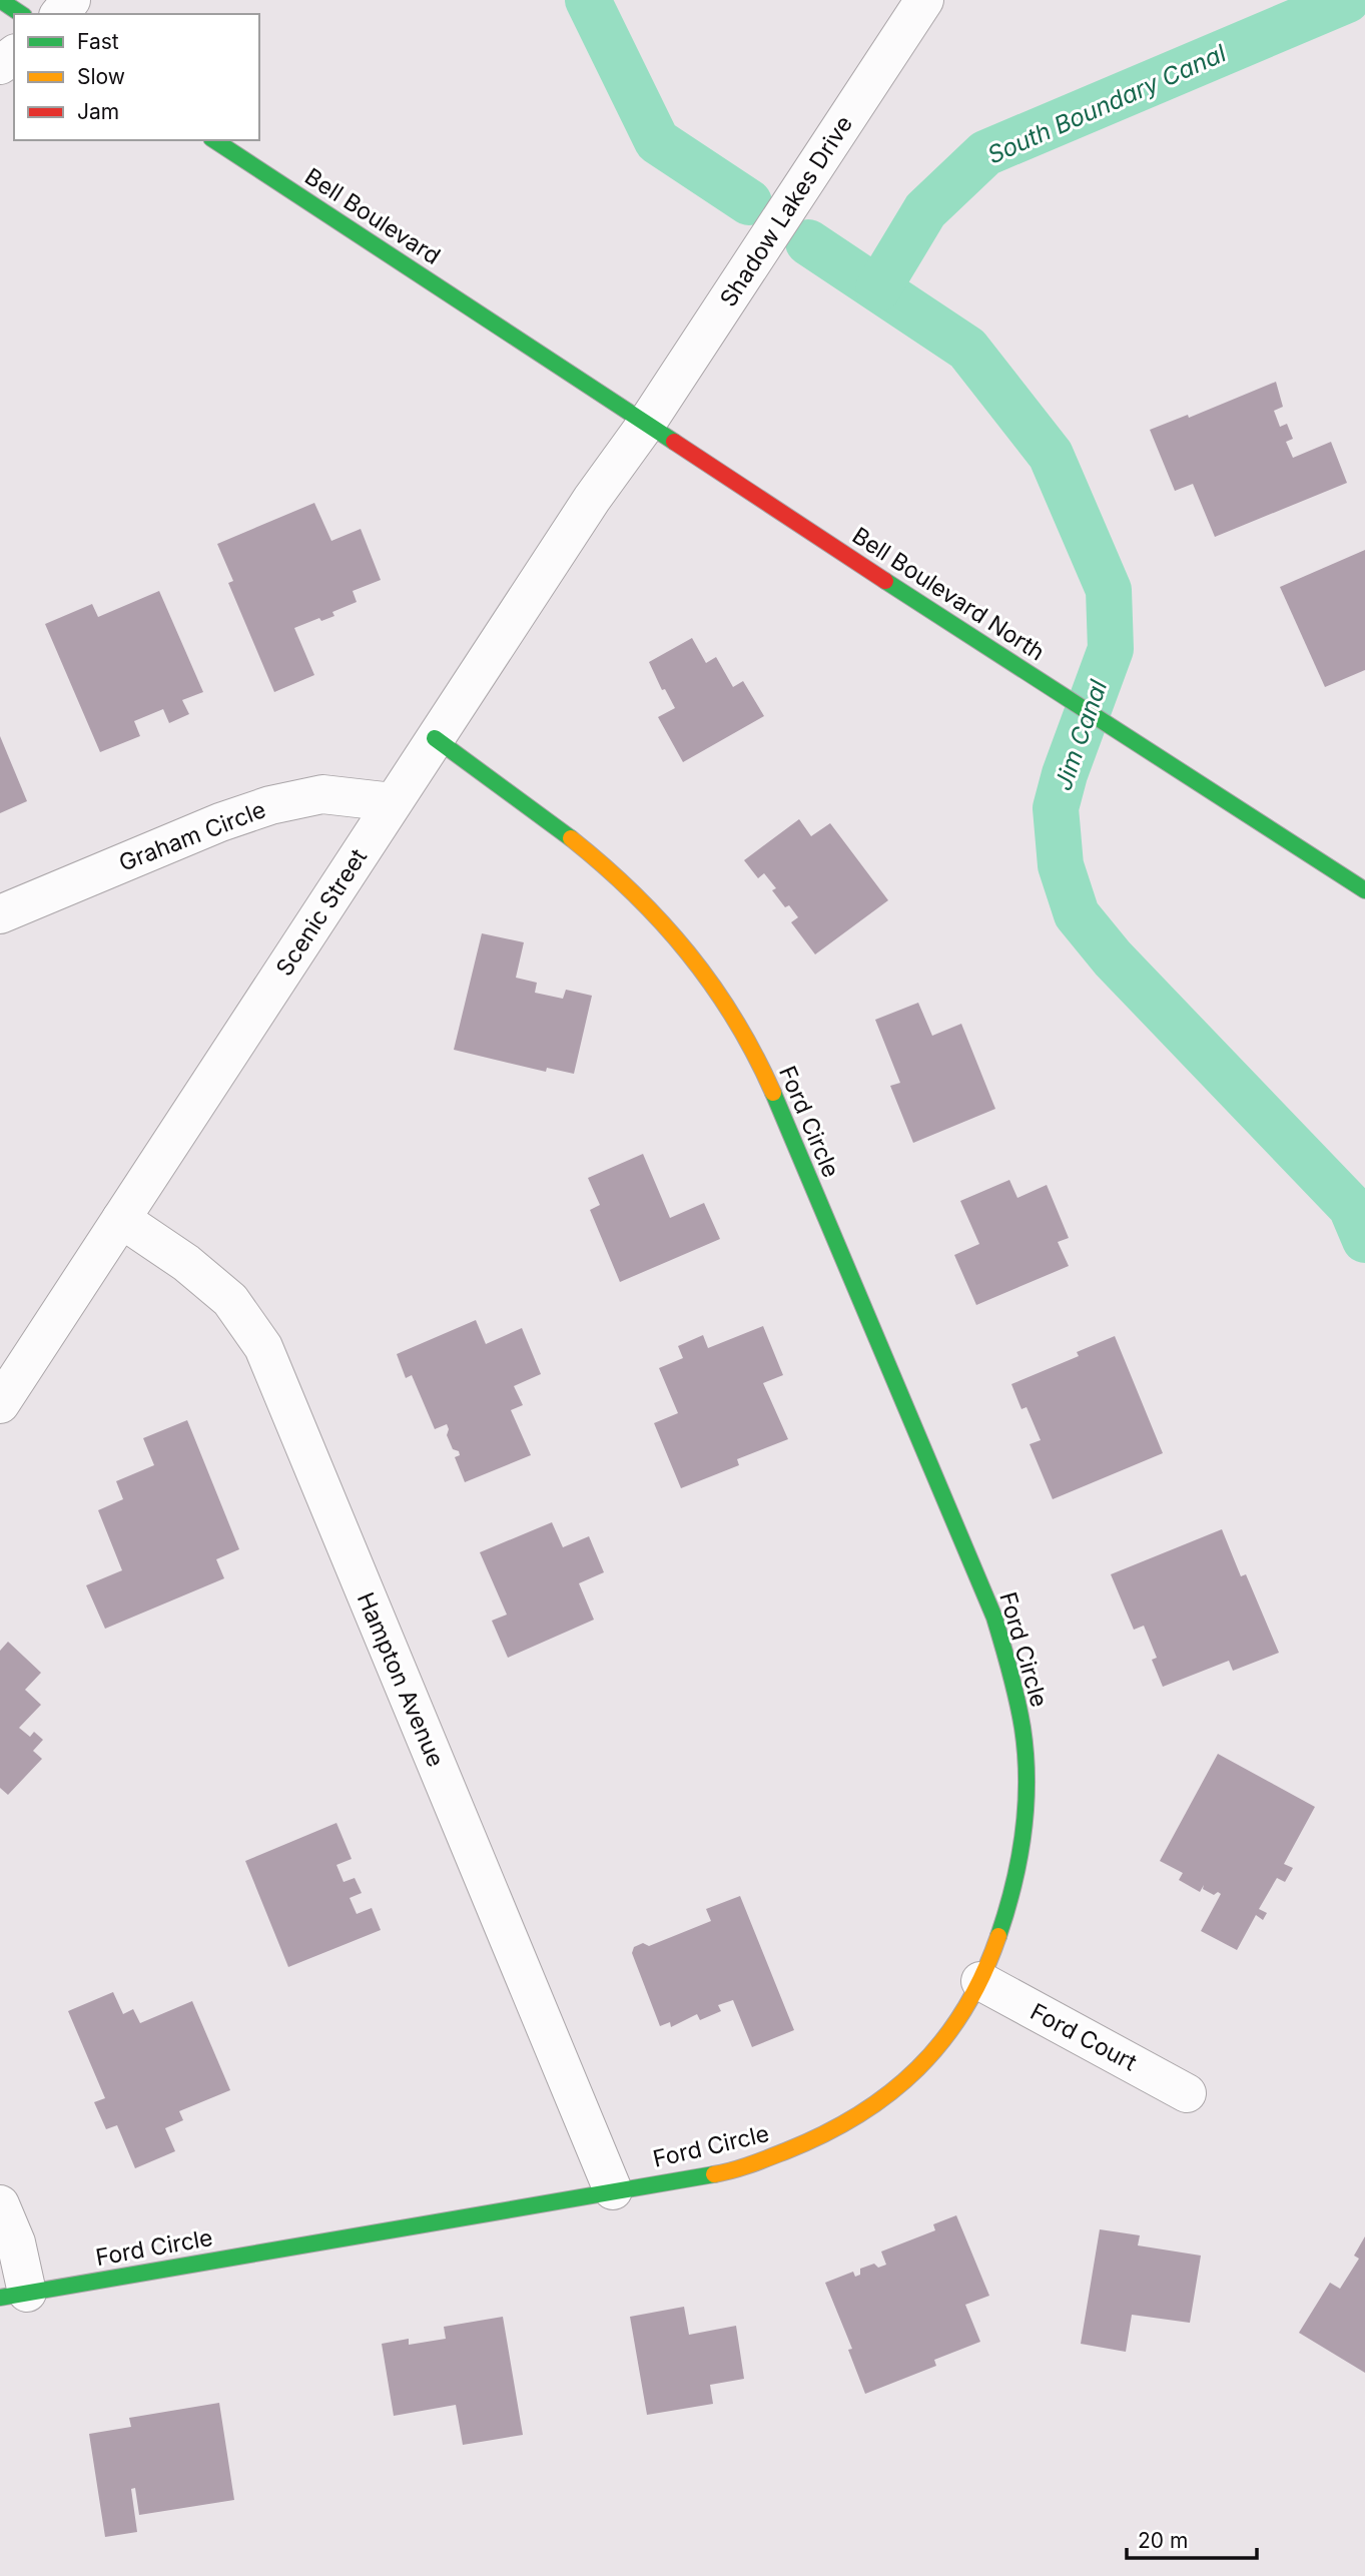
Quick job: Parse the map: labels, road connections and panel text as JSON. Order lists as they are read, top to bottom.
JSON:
{
  "streets": {
    "street": [
      "Shadow Lakes Drive",
      "Bell Boulevard",
      "Bell Boulevard North",
      "Graham Circle",
      "Scenic Street",
      "Ford Circle",
      "Hampton Avenue",
      "Ford Court"
    ]
  },
  "crossings": [
    ["Shadow Lakes Drive", "Bell Boulevard North"],
    ["Shadow Lakes Drive", "Scenic Street"],
    ["Bell Boulevard", "Bell Boulevard North"],
    ["Bell Boulevard North", "Scenic Street"],
    ["Graham Circle", "Scenic Street"],
    ["Scenic Street", "Ford Circle"],
    ["Scenic Street", "Hampton Avenue"],
    ["Ford Circle", "Hampton Avenue"],
    ["Ford Circle", "Ford Court"]
  ],
  "water": ["South Boundary Canal", "Jim Canal"],
  "legend": ["Fast", "Slow", "Jam"],
  "scale_bar": "20 m"
}
